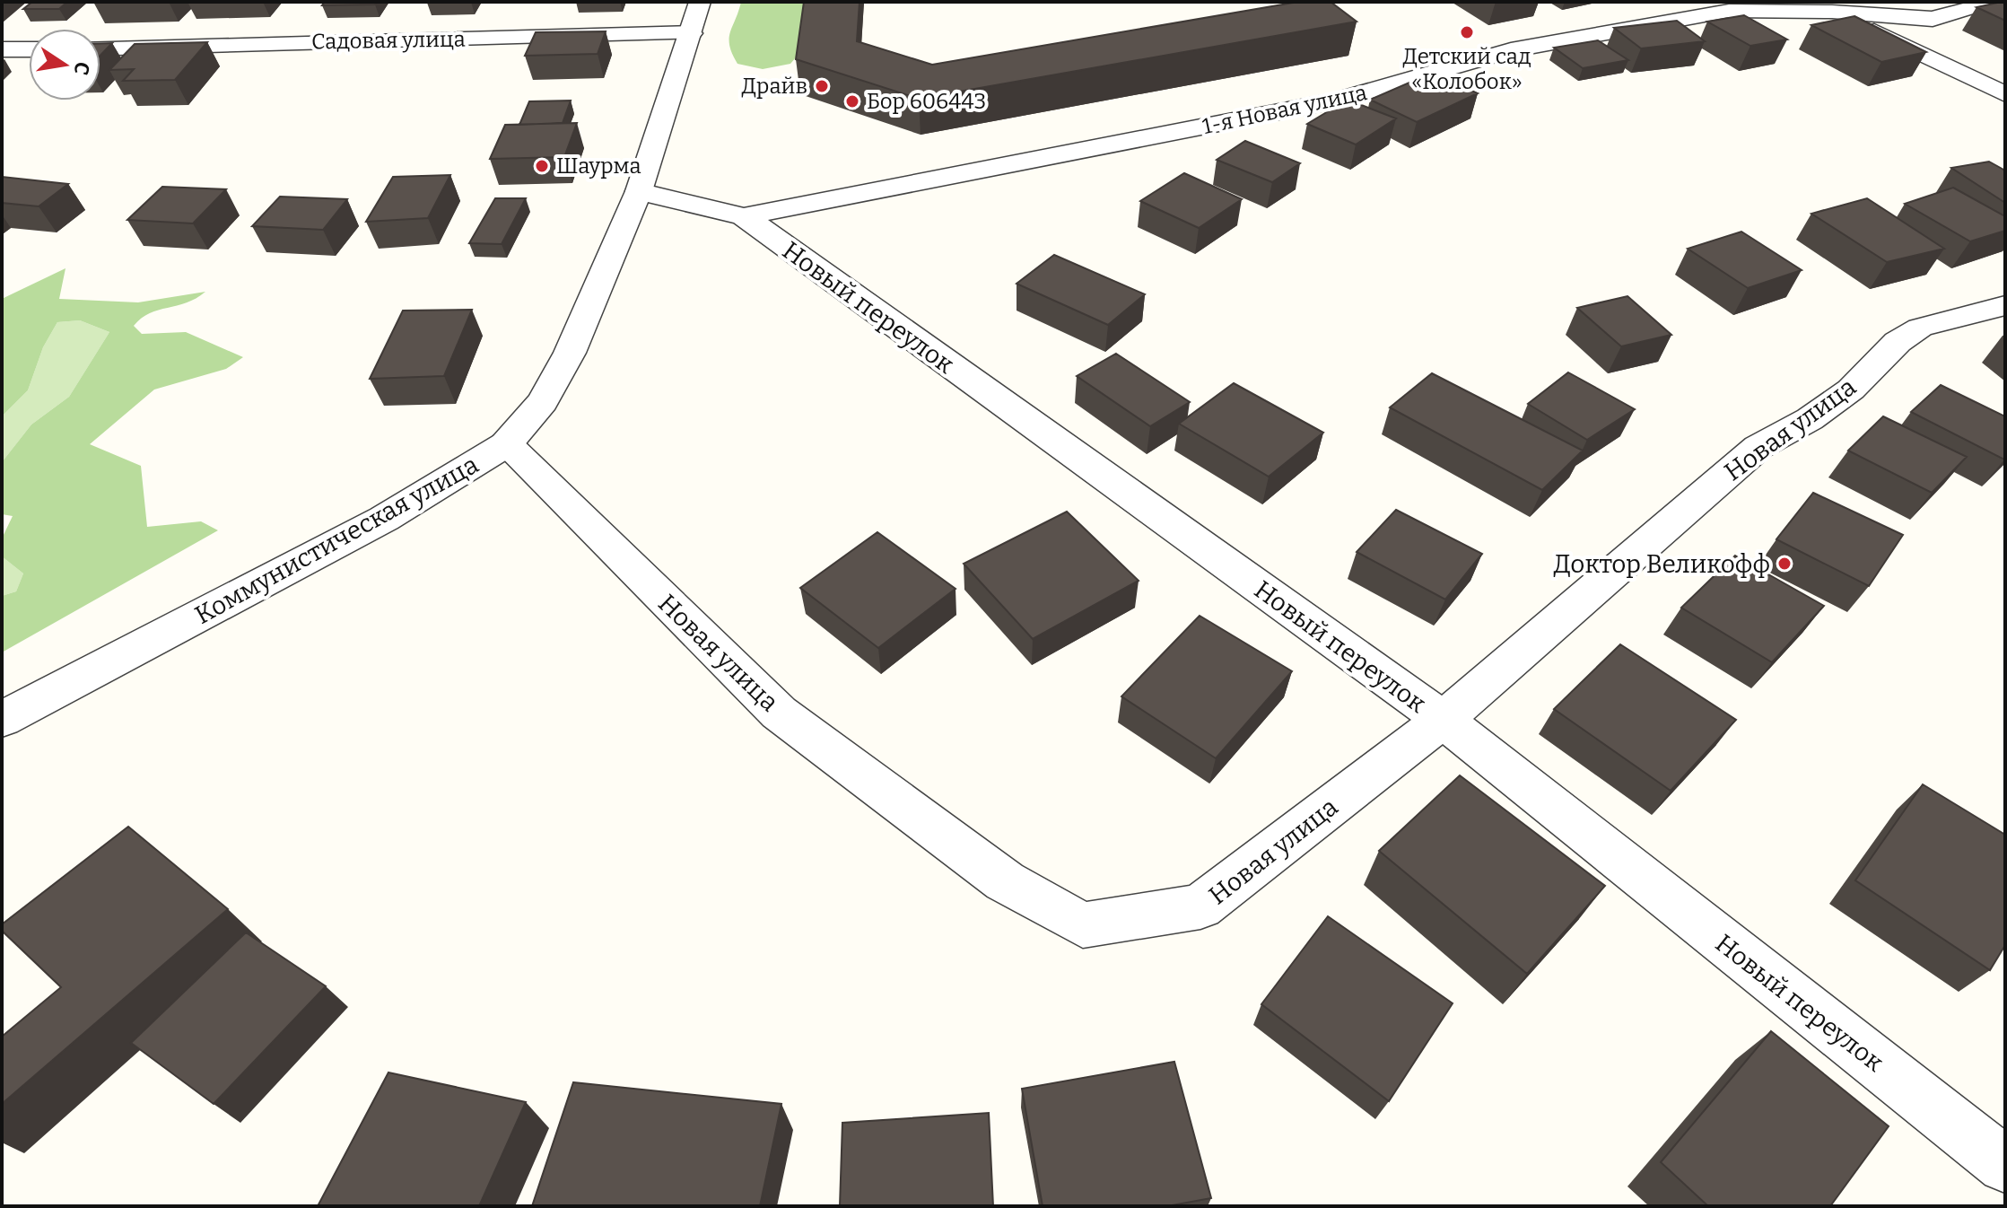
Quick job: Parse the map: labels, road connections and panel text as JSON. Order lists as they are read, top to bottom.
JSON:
{
  "streets": {
    "street": [
      "Садовая улица",
      "1-я Новая улица",
      "Новый переулок",
      "Новая улица",
      "Коммунистическая улица"
    ]
  },
  "crossings": [
    ["Садовая улица", "Коммунистическая улица"],
    ["1-я Новая улица", "Новый переулок"],
    ["Новый переулок", "Новая улица"],
    ["Новый переулок", "Коммунистическая улица"],
    ["Новая улица", "Коммунистическая улица"]
  ],
  "places": [
    "Детский сад «Колобок»",
    "Драйв",
    "Бор 606443",
    "Шаурма",
    "Доктор Великофф"
  ],
  "north": "right"
}
